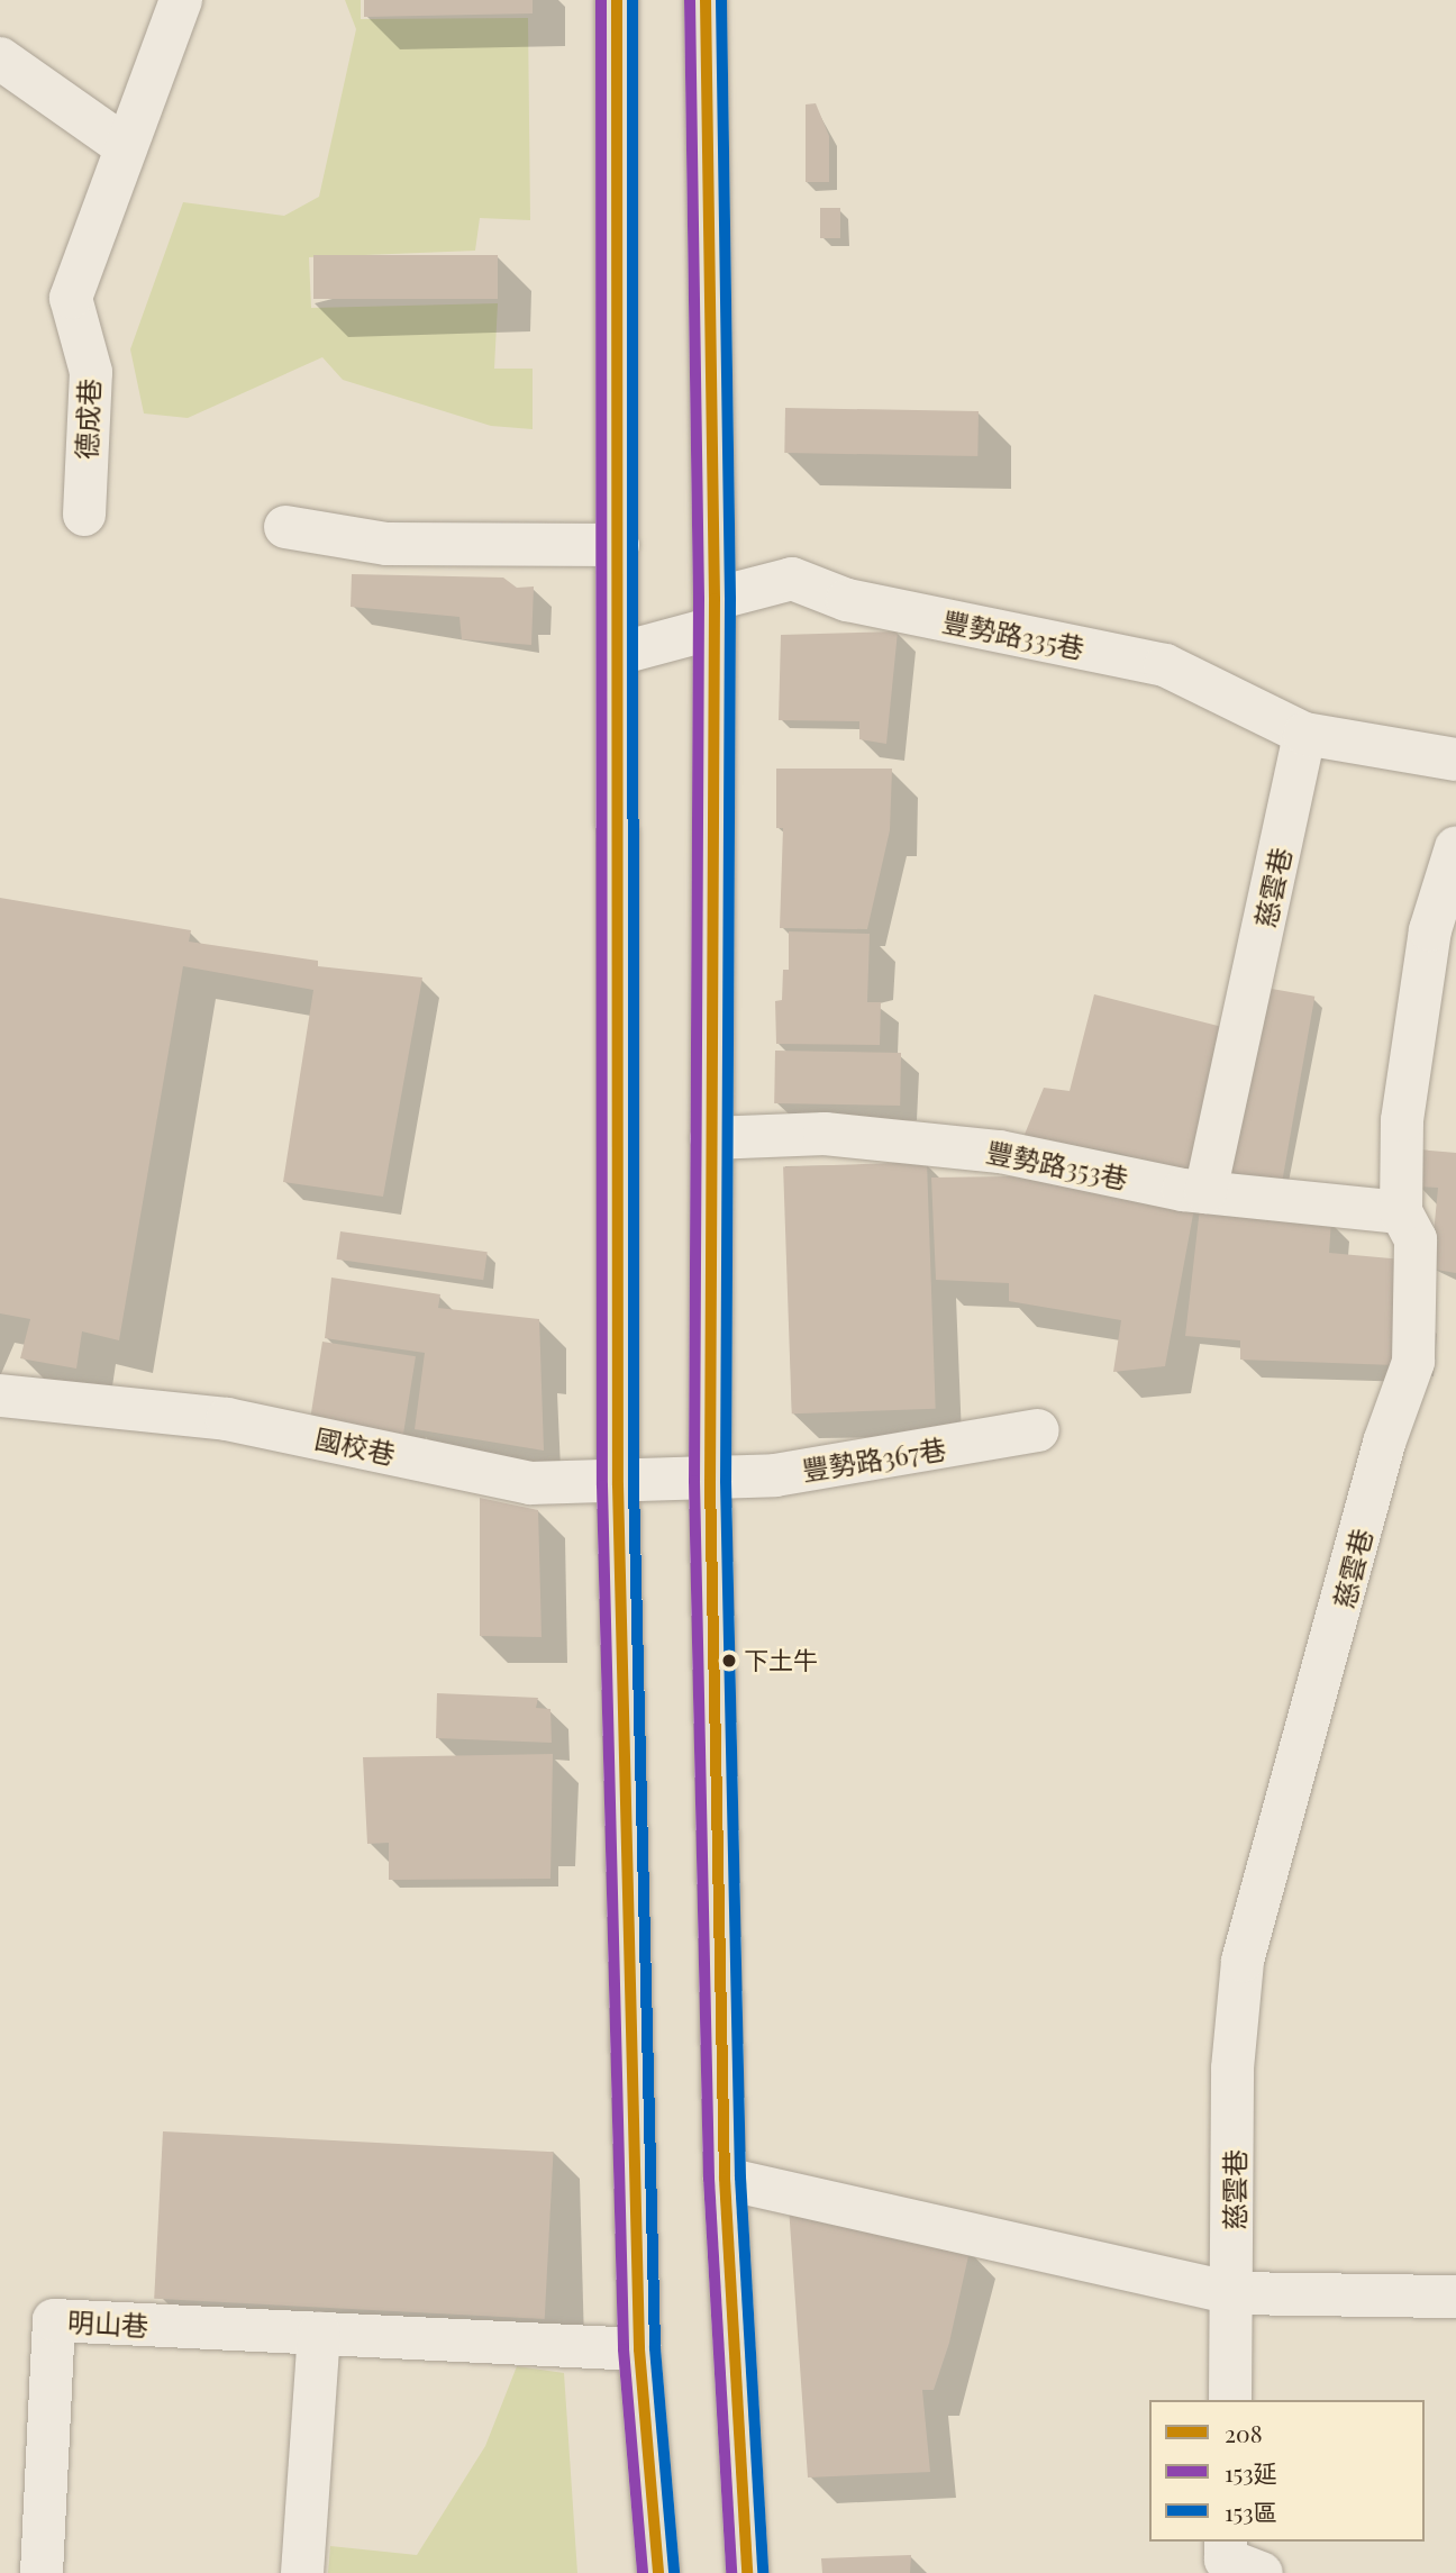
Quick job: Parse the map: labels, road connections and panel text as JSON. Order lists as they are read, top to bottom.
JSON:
{
  "streets": {
    "street": [
      "德成巷",
      "豐勢路335巷",
      "慈雲巷",
      "豐勢路353巷",
      "國校巷",
      "豐勢路367巷",
      "明山巷"
    ]
  },
  "crossings": [
    ["豐勢路335巷", "慈雲巷"],
    ["慈雲巷", "豐勢路353巷"],
    ["國校巷", "豐勢路367巷"]
  ],
  "places": ["下土牛"],
  "lines": ["transit line 208", "transit line 153延", "transit line 153區"],
  "legend": ["208", "153延", "153區"]
}
